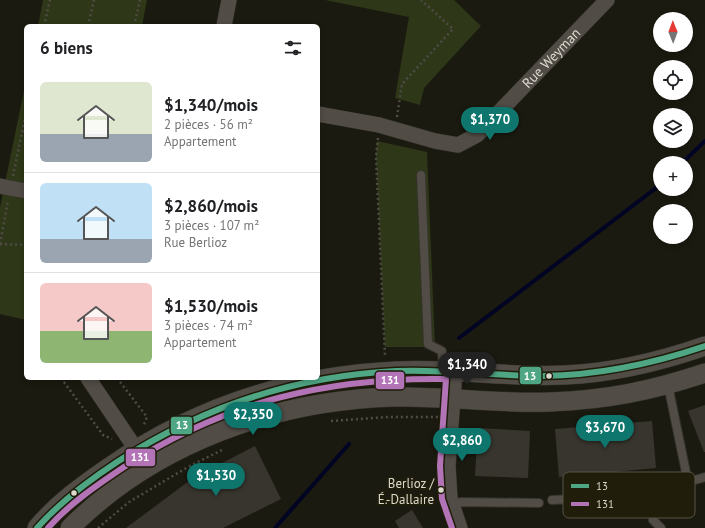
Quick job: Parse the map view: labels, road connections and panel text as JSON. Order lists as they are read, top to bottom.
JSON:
{
  "streets": {
    "street": ["Rue Weyman"]
  },
  "places": ["Berlioz / É.-Dallaire"],
  "lines": ["transit line 13", "transit line 131"],
  "legend": ["13", "131"],
  "north": "top",
  "page": {
    "map_buttons": ["+", "−"],
    "heading": "6 biens",
    "list": [
      {
        "name": "$1,340/mois",
        "note": "2 pièces · 56 m² · Appartement"
      },
      {
        "name": "$2,860/mois",
        "note": "3 pièces · 107 m² · Rue Berlioz"
      },
      {
        "name": "$1,530/mois",
        "note": "3 pièces · 74 m² · Appartement"
      }
    ],
    "price": [
      "$1,370",
      "$1,340",
      "$2,350",
      "$3,670",
      "$2,860",
      "$1,530"
    ]
  }
}
